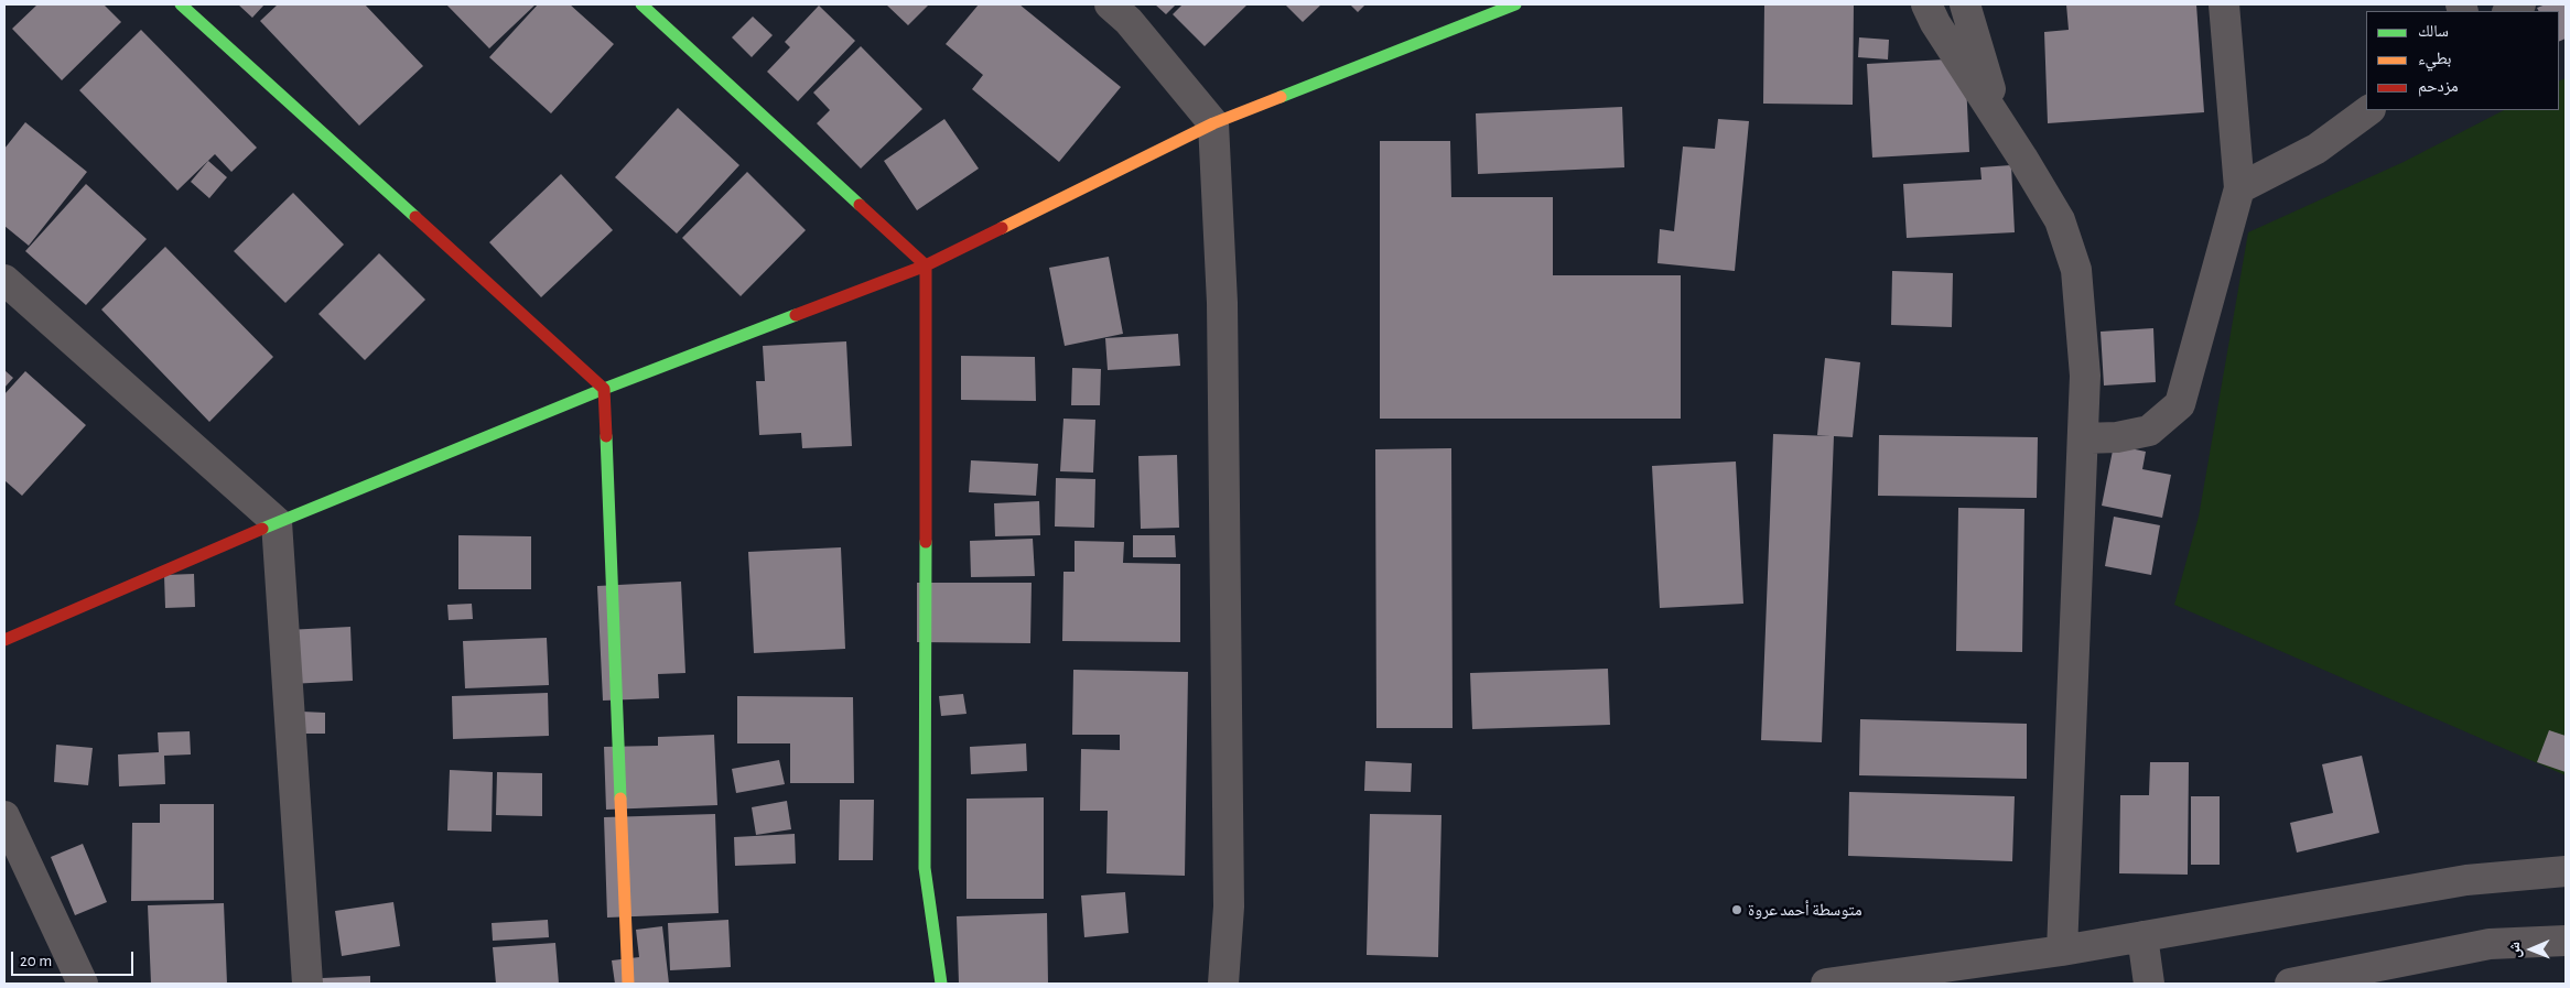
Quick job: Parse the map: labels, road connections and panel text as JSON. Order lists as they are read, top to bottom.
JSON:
{
  "places": ["متوسطة أحمد عروة"],
  "legend": ["سالك", "بطيء", "مزدحم"],
  "scale_bar": "20 m",
  "north": "left"
}
